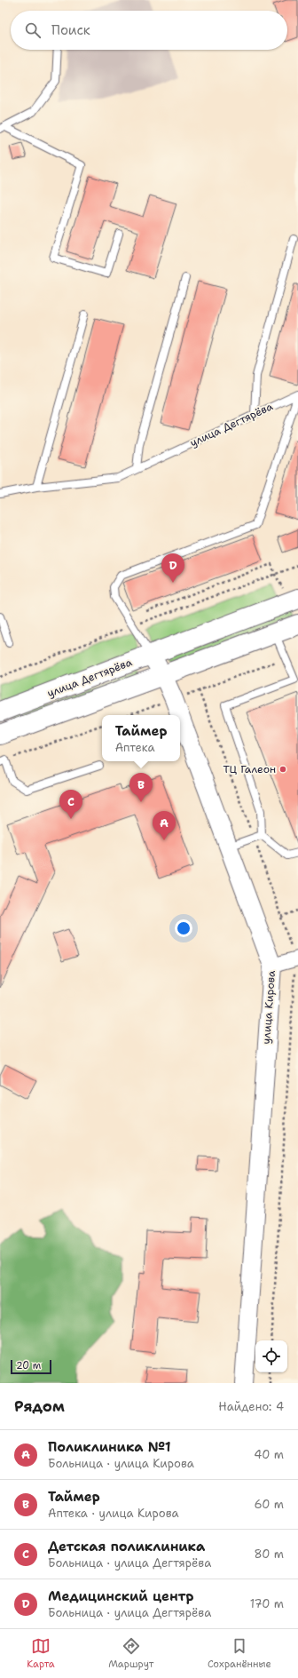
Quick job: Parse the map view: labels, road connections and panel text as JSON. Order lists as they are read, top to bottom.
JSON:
{
  "streets": {
    "main road": ["улица Дегтярёва"],
    "street": ["улица Кирова"]
  },
  "crossings": [
    ["улица Дегтярёва", "улица Кирова"]
  ],
  "places": ["ТЦ Галеон"],
  "scale_bar": "20 m",
  "page": {
    "search": "Поиск",
    "pins": [
      "D",
      "B",
      "C",
      "A"
    ],
    "popup": ["Таймер", "Аптека"],
    "scale": "20 m",
    "heading": ["Рядом", "Найдено: 4"],
    "list": [
      {
        "mark": "A",
        "name": "Поликлиника №1",
        "note": "Больница · улица Кирова",
        "value": "40 m"
      },
      {
        "mark": "B",
        "name": "Таймер",
        "note": "Аптека · улица Кирова",
        "value": "60 m"
      },
      {
        "mark": "C",
        "name": "Детская поликлиника",
        "note": "Больница · улица Дегтярёва",
        "value": "80 m"
      },
      {
        "mark": "D",
        "name": "Медицинский центр",
        "note": "Больница · улица Дегтярёва",
        "value": "170 m"
      }
    ],
    "nav": ["Карта", "Маршрут", "Сохранённые"]
  }
}
